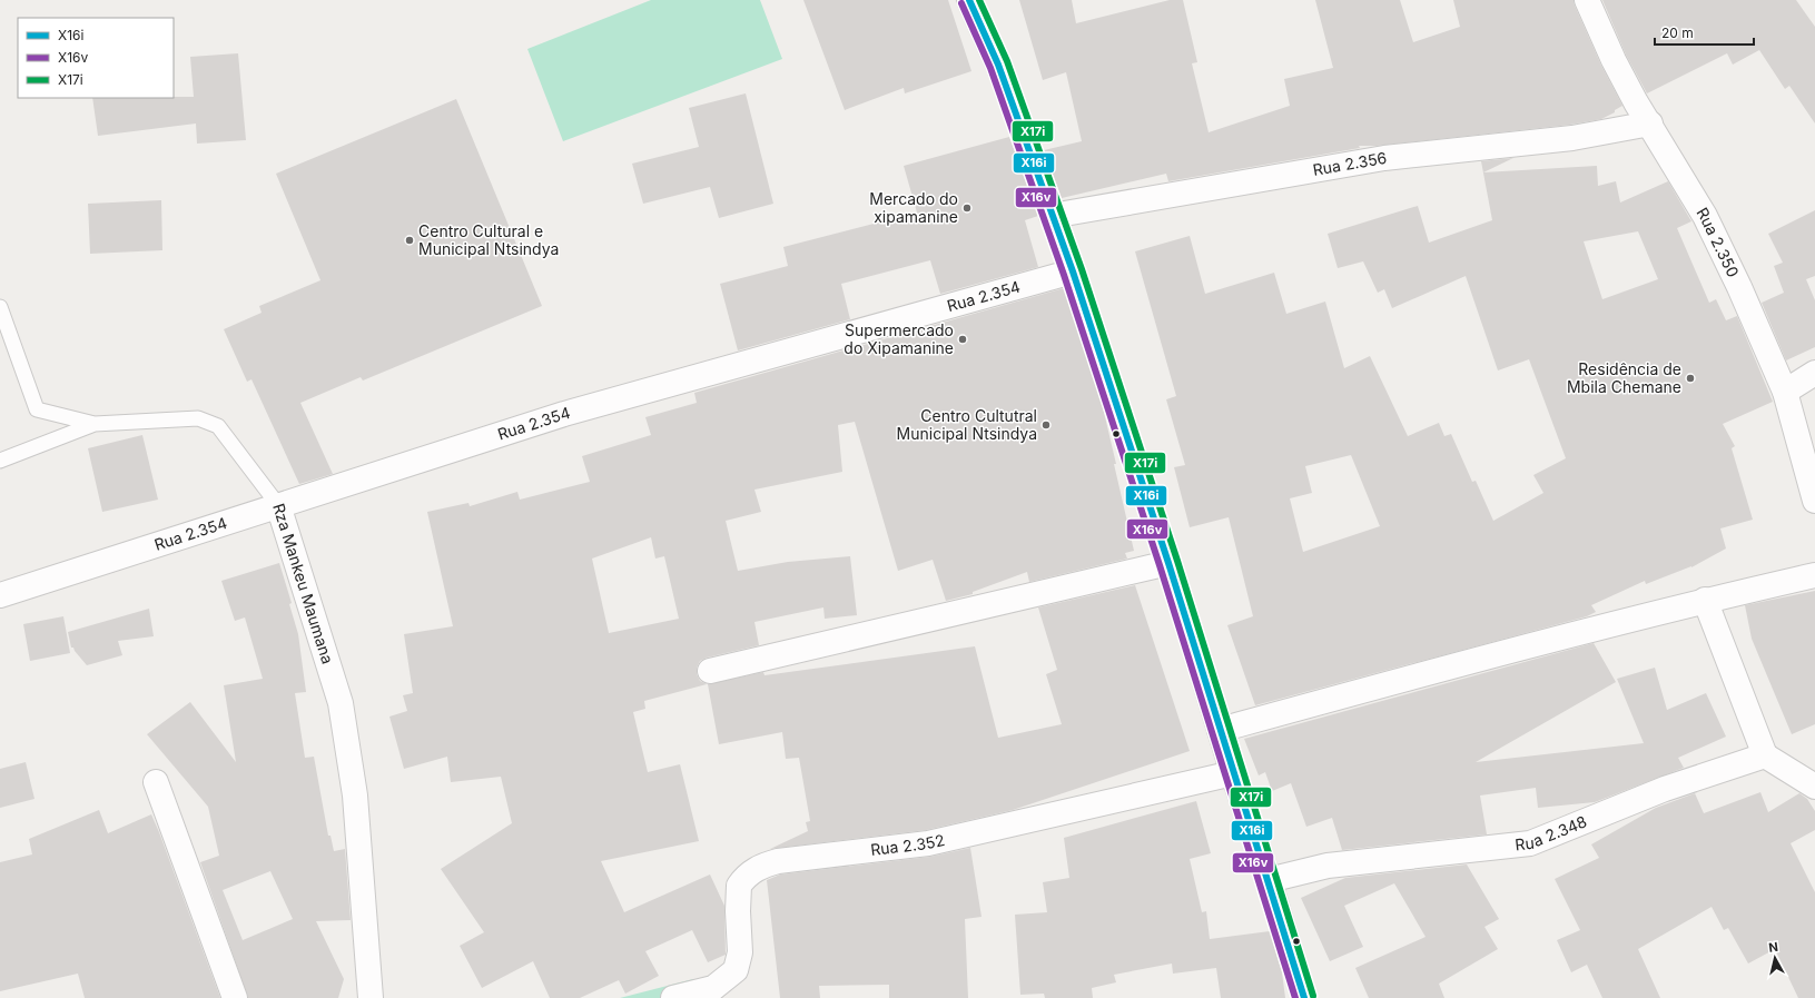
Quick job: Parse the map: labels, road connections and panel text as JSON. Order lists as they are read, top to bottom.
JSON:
{
  "streets": {
    "street": [
      "Rua 2.356",
      "Rua 2.350",
      "Rua 2.354",
      "Rza Mankeu Maumana",
      "Rua 2.348",
      "Rua 2.352"
    ]
  },
  "crossings": [
    ["Rua 2.356", "Rua 2.350"],
    ["Rua 2.354", "Rza Mankeu Maumana"]
  ],
  "places": [
    "Mercado do xipamanine",
    "Centro Cultural e Municipal Ntsindya",
    "Supermercado do Xipamanine",
    "Residência de Mbila Chemane",
    "Centro Cultutral Municipal Ntsindya"
  ],
  "lines": ["transit line X16i", "transit line X17i", "transit line X16v"],
  "legend": ["X16i", "X16v", "X17i"],
  "scale_bar": "20 m",
  "north": "top"
}
